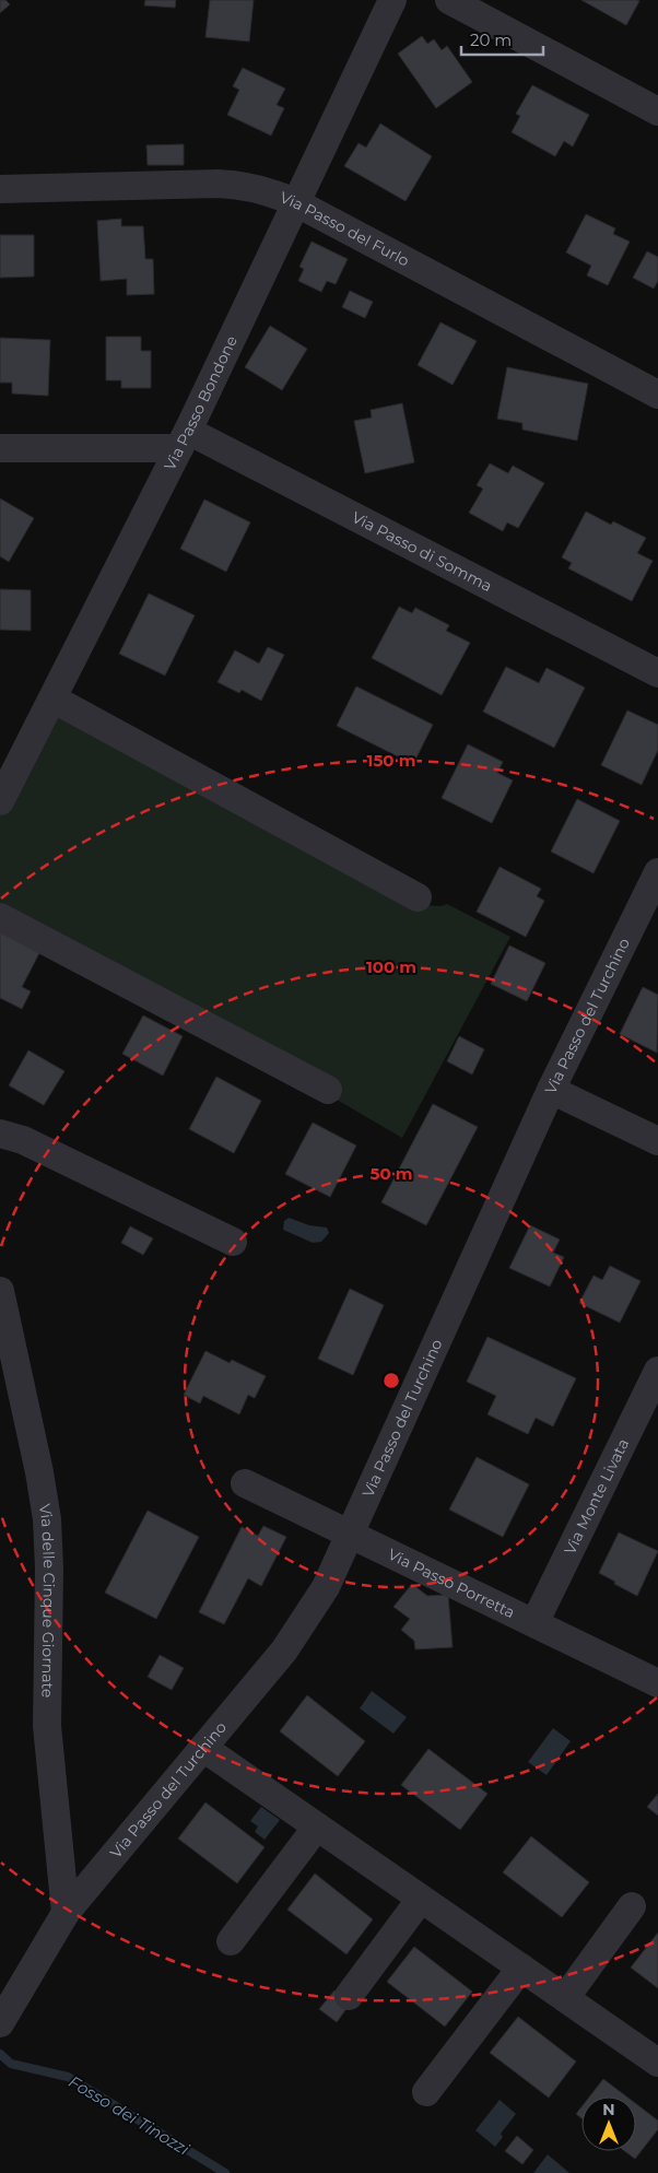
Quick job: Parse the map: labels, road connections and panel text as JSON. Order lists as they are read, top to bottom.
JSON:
{
  "streets": {
    "street": [
      "Via Passo del Furlo",
      "Via Passo Bondone",
      "Via Passo di Somma",
      "Via Passo del Turchino",
      "Via Monte Livata",
      "Via Passo Porretta",
      "Via delle Cinque Giornate"
    ]
  },
  "crossings": [
    ["Via Passo del Furlo", "Via Passo Bondone"],
    ["Via Passo Bondone", "Via Passo di Somma"],
    ["Via Passo del Turchino", "Via Passo Porretta"],
    ["Via Passo del Turchino", "Via delle Cinque Giornate"],
    ["Via Monte Livata", "Via Passo Porretta"]
  ],
  "water": ["Fosso dei Tinozzi"],
  "scale_bar": "20 m",
  "north": "top",
  "rings": ["150 m", "100 m", "50 m"]
}
